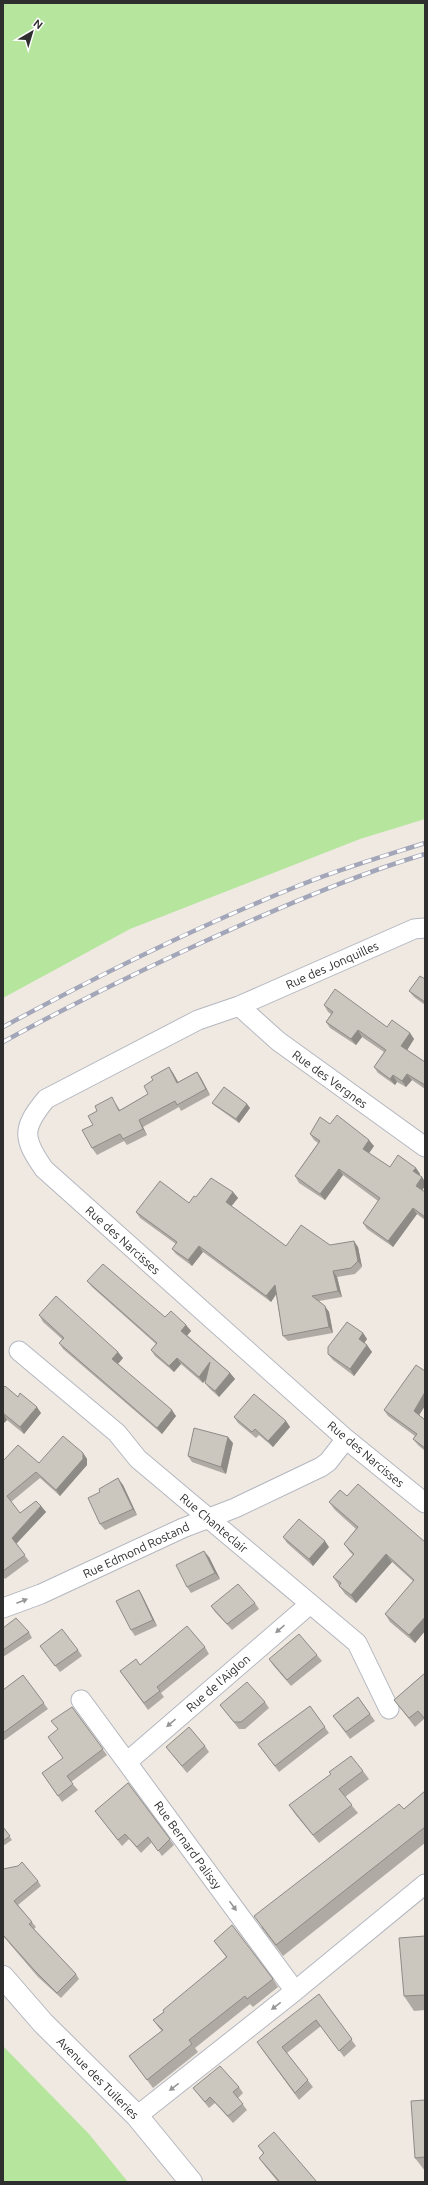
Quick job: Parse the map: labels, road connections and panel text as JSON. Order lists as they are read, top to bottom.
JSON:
{
  "streets": {
    "main road": ["Avenue des Tuileries"],
    "street": [
      "Rue des Jonquilles",
      "Rue des Vergnes",
      "Rue des Narcisses",
      "Rue Chanteclair",
      "Rue Edmond Rostand",
      "Rue de l'Aiglon",
      "Rue Bernard Palissy"
    ]
  },
  "crossings": [
    ["Rue des Jonquilles", "Rue des Vergnes"],
    ["Rue des Jonquilles", "Rue des Narcisses"],
    ["Rue des Vergnes", "Rue des Narcisses"],
    ["Rue des Narcisses", "Rue Edmond Rostand"],
    ["Rue Chanteclair", "Rue Edmond Rostand"],
    ["Rue Chanteclair", "Rue de l'Aiglon"],
    ["Rue de l'Aiglon", "Rue Bernard Palissy"]
  ],
  "one_way": ["Rue Edmond Rostand", "Rue de l'Aiglon", "Rue Bernard Palissy"],
  "north": "top right"
}
